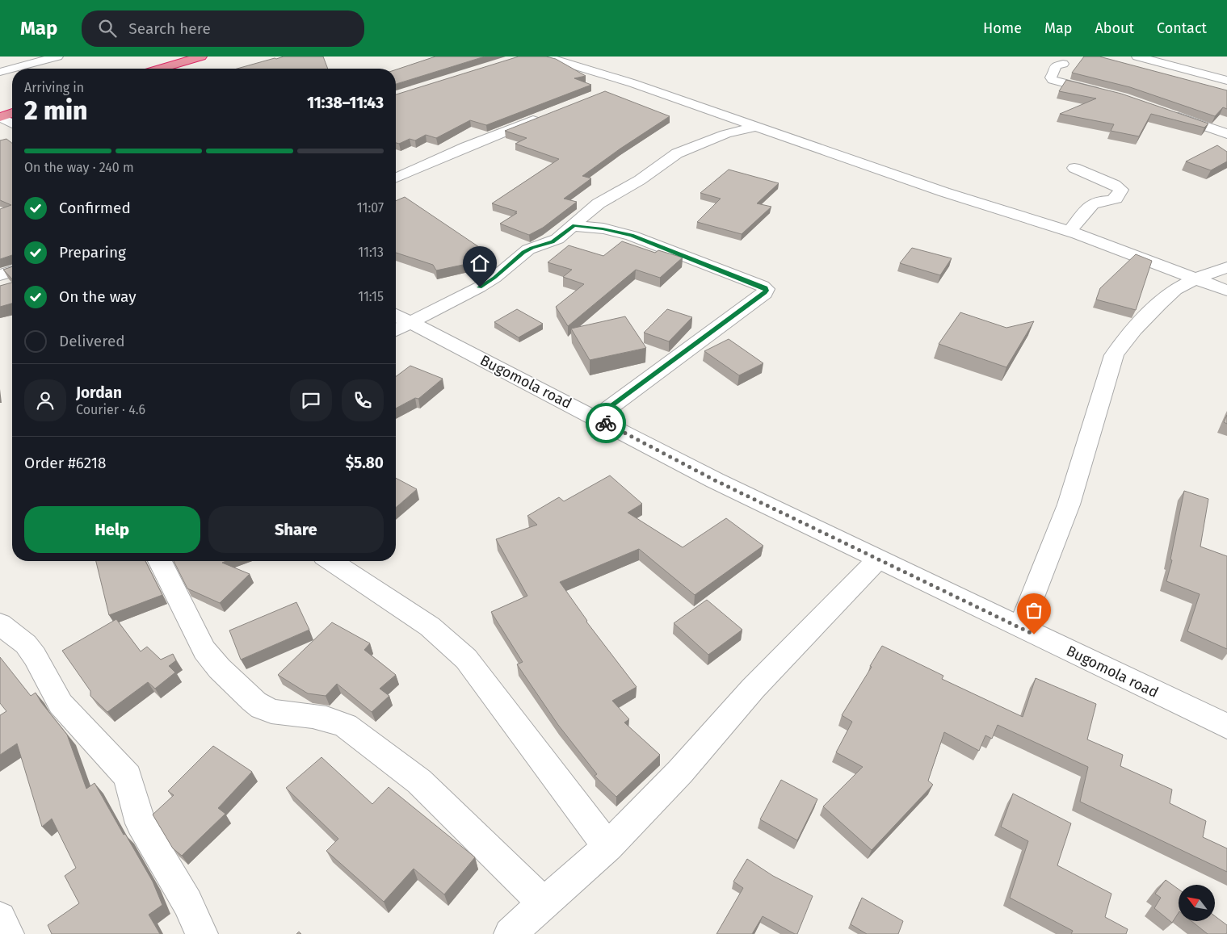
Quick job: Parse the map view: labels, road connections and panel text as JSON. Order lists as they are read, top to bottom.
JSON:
{
  "streets": {
    "street": ["Bugomola road"]
  },
  "north": "top left",
  "page": {
    "header": "Map",
    "search": "Search here",
    "nav": [
      "Home",
      "Map",
      "About",
      "Contact"
    ],
    "heading": ["2 min", "Arriving in", "11:38–11:43"],
    "panel": [
      "Jordan",
      "Courier · 4.6",
      "Order #6218",
      "$5.80"
    ],
    "bar": "On the way · 240 m",
    "list": [
      ["Confirmed", "11:07"],
      ["Preparing", "11:13"],
      ["On the way", "11:15"],
      "Delivered"
    ],
    "buttons": ["Help", "Share"]
  }
}
